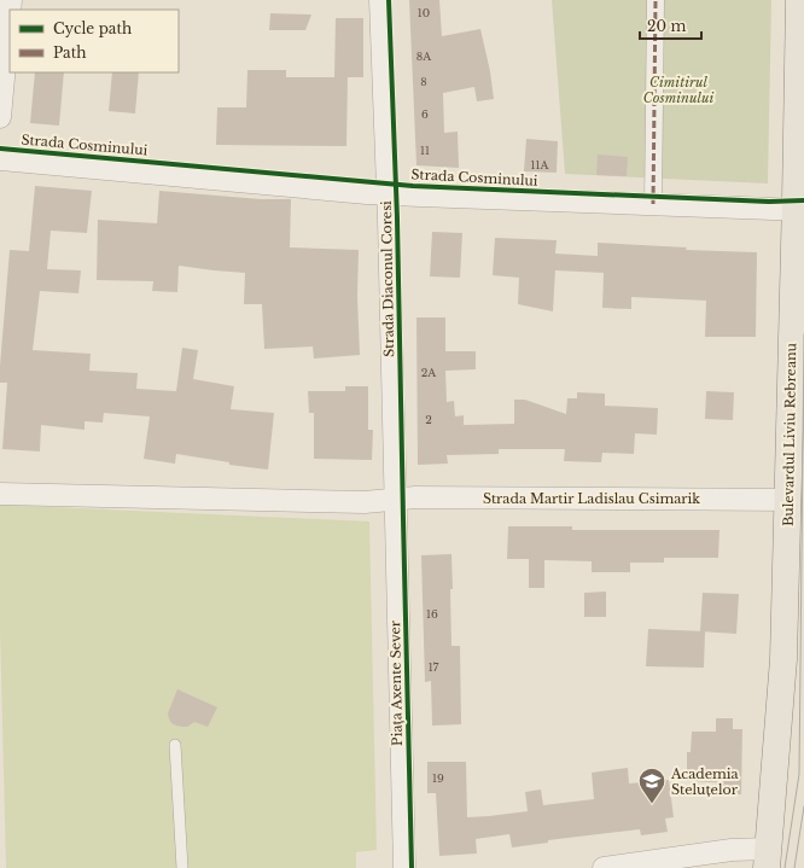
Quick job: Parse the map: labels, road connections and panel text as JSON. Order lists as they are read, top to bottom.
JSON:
{
  "streets": {
    "main road": ["Bulevardul Liviu Rebreanu"],
    "street": [
      "Strada Cosminului",
      "Strada Diaconul Coresi",
      "Strada Martir Ladislau Csimarik",
      "Piața Axente Sever"
    ]
  },
  "crossings": [
    ["Strada Cosminului", "Strada Diaconul Coresi"],
    ["Strada Cosminului", "Bulevardul Liviu Rebreanu"],
    ["Strada Diaconul Coresi", "Strada Martir Ladislau Csimarik"],
    ["Strada Diaconul Coresi", "Piața Axente Sever"],
    ["Bulevardul Liviu Rebreanu", "Strada Martir Ladislau Csimarik"],
    ["Strada Martir Ladislau Csimarik", "Piața Axente Sever"]
  ],
  "parks": ["Cimitirul Cosminului"],
  "places": {
    "school or university": ["Academia Steluțelor"]
  },
  "house_numbers": [
    "10",
    "8A",
    "8",
    "6",
    "11",
    "11A",
    "2A",
    "2",
    "16",
    "17",
    "19"
  ],
  "legend": ["Cycle path", "Path"],
  "scale_bar": "20 m"
}
